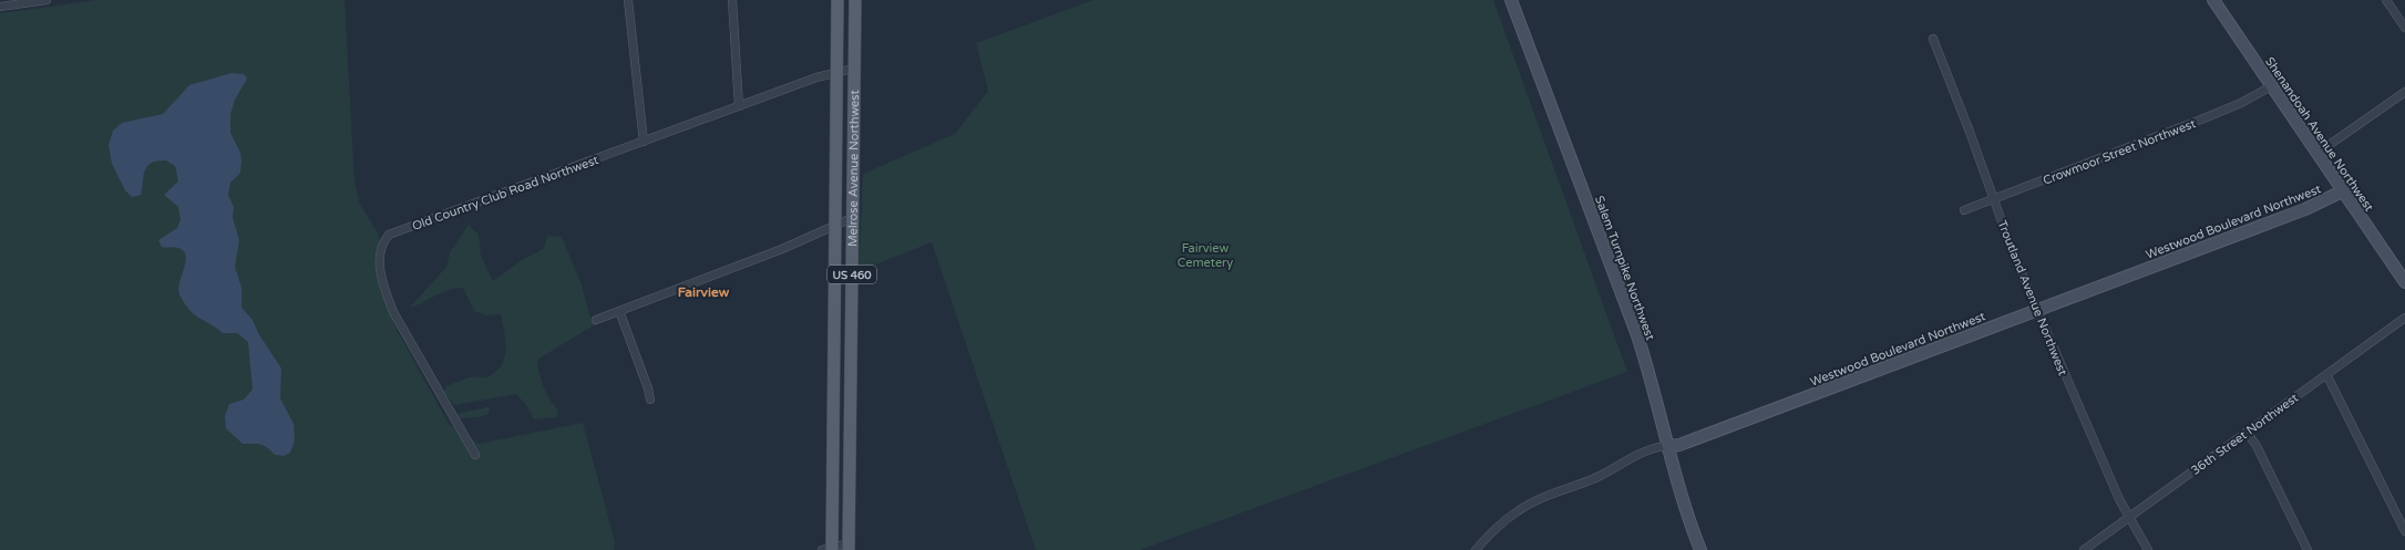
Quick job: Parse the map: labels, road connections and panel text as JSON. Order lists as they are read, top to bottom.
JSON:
{
  "streets": {
    "main road": ["Melrose Avenue Northwest", "US 460"],
    "street": [
      "Shenandoah Avenue Northwest",
      "Crowmoor Street Northwest",
      "Old Country Club Road Northwest",
      "Westwood Boulevard Northwest",
      "Salem Turnpike Northwest",
      "Troutland Avenue Northwest",
      "36th Street Northwest"
    ]
  },
  "crossings": [
    ["Shenandoah Avenue Northwest", "Crowmoor Street Northwest"],
    ["Shenandoah Avenue Northwest", "Westwood Boulevard Northwest"],
    ["Crowmoor Street Northwest", "Troutland Avenue Northwest"],
    ["Melrose Avenue Northwest", "Old Country Club Road Northwest"],
    ["Westwood Boulevard Northwest", "Salem Turnpike Northwest"],
    ["Westwood Boulevard Northwest", "Troutland Avenue Northwest"],
    ["Troutland Avenue Northwest", "36th Street Northwest"]
  ],
  "districts": ["Fairview"],
  "parks": ["Fairview Cemetery"]
}
